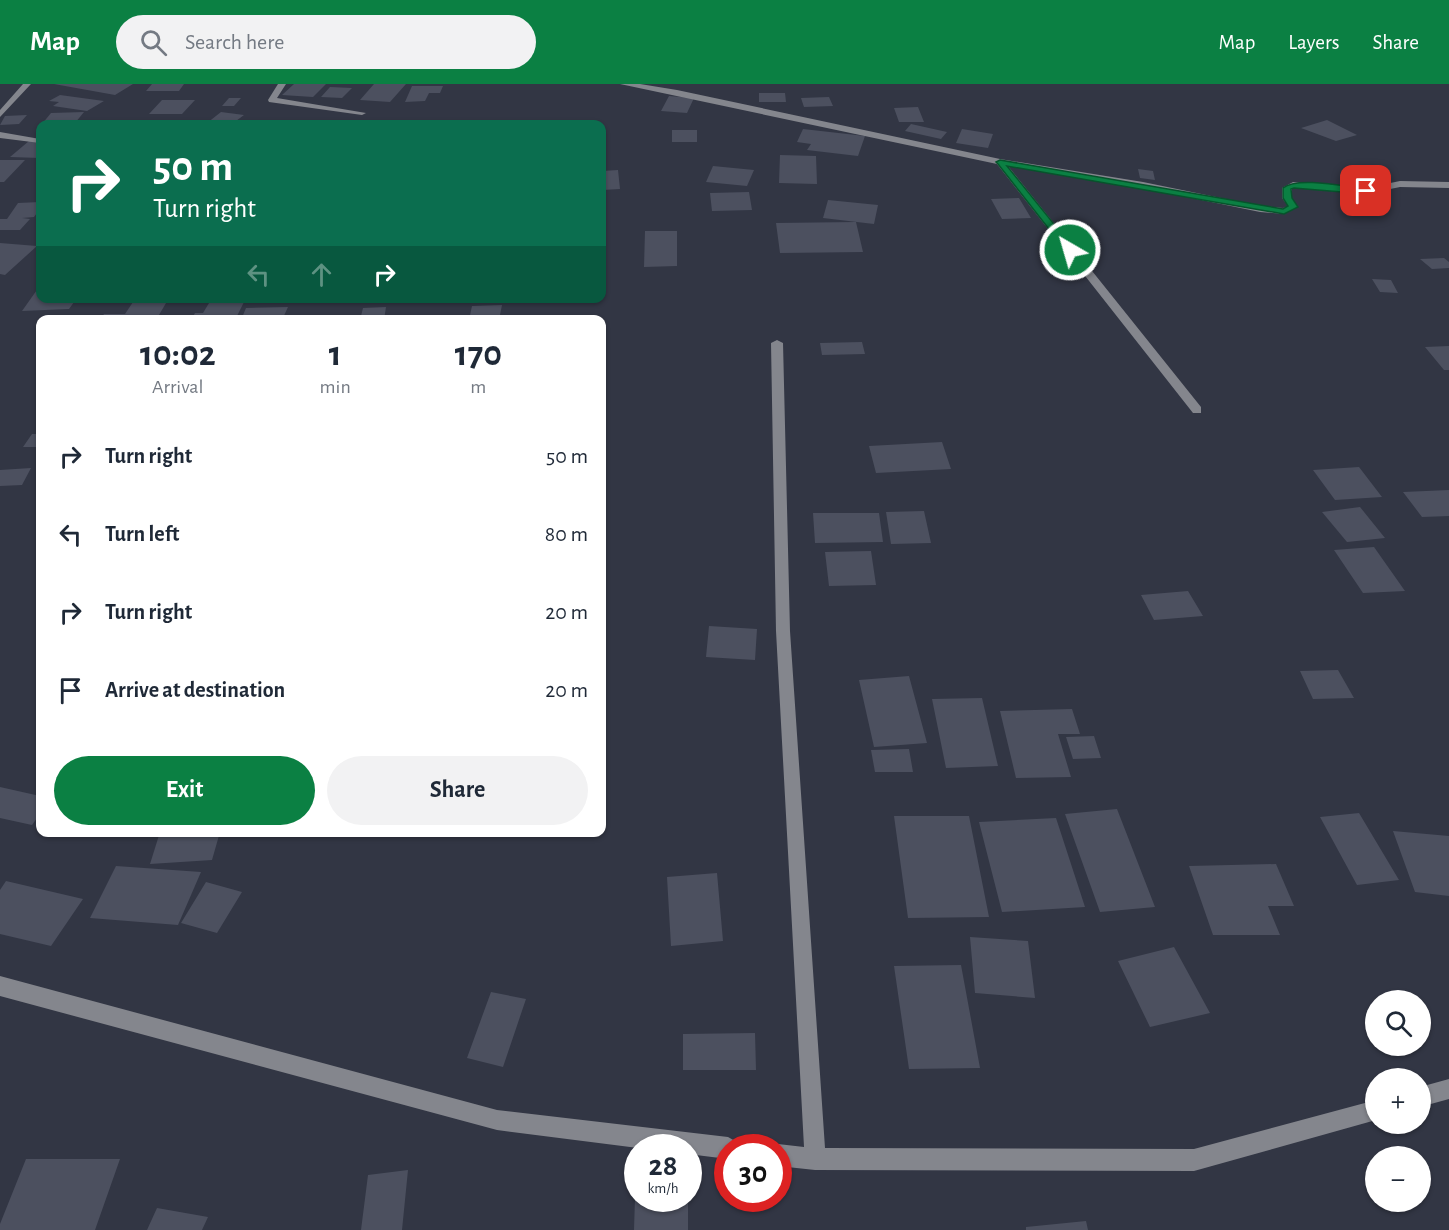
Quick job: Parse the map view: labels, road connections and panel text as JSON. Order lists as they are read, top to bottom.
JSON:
{
  "page": {
    "header": "Map",
    "search": "Search here",
    "nav": ["Map", "Layers", "Share"],
    "turn": ["50 m", "Turn right"],
    "eta": [
      "10:02",
      "Arrival",
      "1",
      "min",
      "170",
      "m"
    ],
    "list": [
      {
        "name": "Turn right",
        "value": "50 m"
      },
      {
        "name": "Turn left",
        "value": "80 m"
      },
      {
        "name": "Turn right",
        "value": "20 m"
      },
      {
        "name": "Arrive at destination",
        "value": "20 m"
      }
    ],
    "buttons": ["Exit", "Share"],
    "map_buttons": ["+", "−"],
    "speed": "28 km/h",
    "limit": "30"
  }
}
